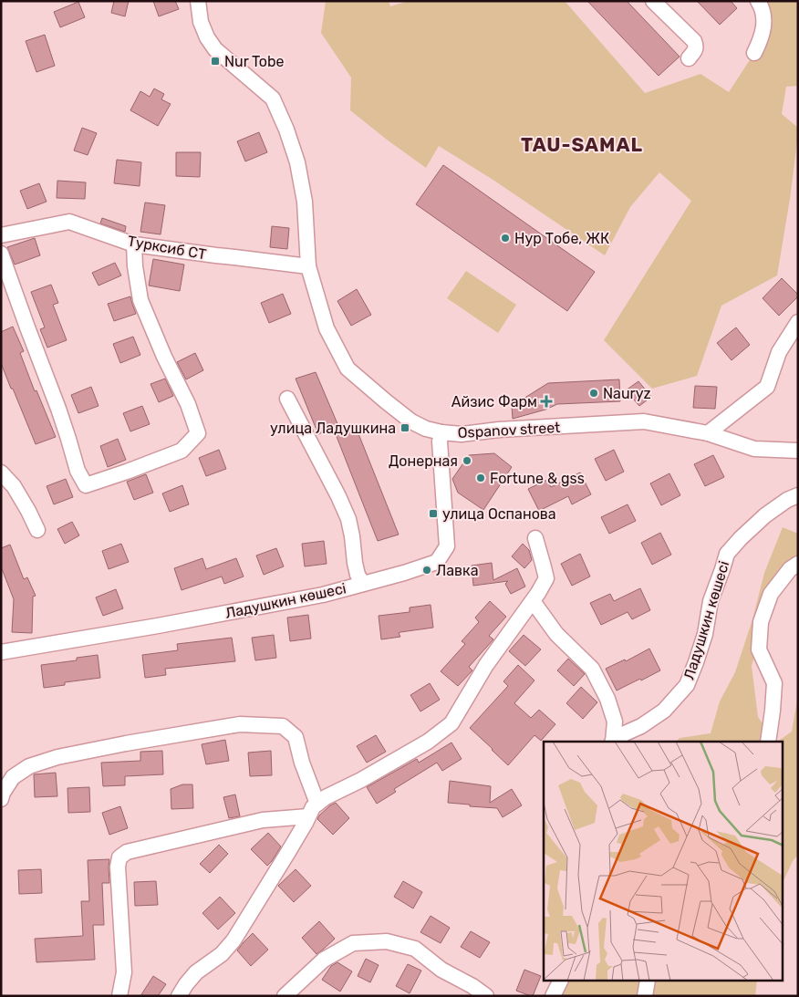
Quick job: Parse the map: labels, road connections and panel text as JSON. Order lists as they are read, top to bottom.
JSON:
{
  "streets": {
    "street": ["Турксиб СТ", "Ospanov street", "Ладушкин көшесі"]
  },
  "crossings": [
    ["Турксиб СТ", "Ospanov street"],
    ["Ospanov street", "Ладушкин көшесі"]
  ],
  "districts": ["TAU-SAMAL"],
  "places": {
    "transit": ["Nur Tobe", "улица Ладушкина", "улица Оспанова"],
    "other": [
      "Нур Тобе, ЖК",
      "Nauryz",
      "Донерная",
      "Fortune & gss",
      "Лавка"
    ],
    "health": ["Айзис Фарм"]
  }
}
